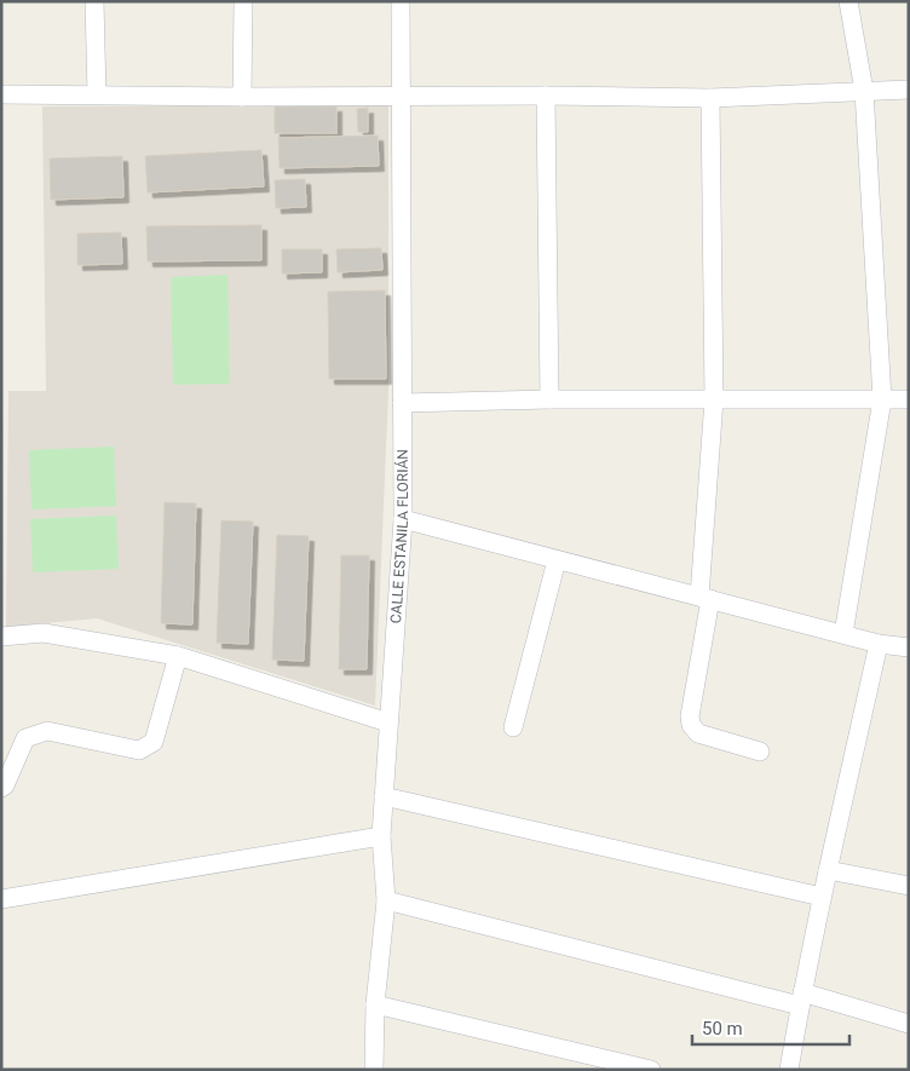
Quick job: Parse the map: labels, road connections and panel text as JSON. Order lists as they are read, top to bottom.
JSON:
{
  "streets": {
    "street": ["CALLE ESTANILA FLORIÁN"]
  },
  "scale_bar": "50 m"
}
